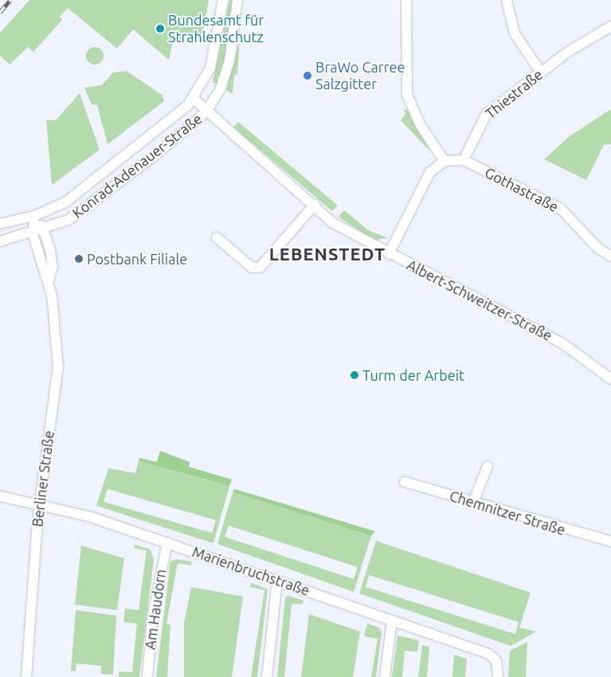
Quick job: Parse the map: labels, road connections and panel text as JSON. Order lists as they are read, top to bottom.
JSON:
{
  "streets": {
    "street": [
      "Thiestraße",
      "Konrad-Adenauer-Straße",
      "Gothastraße",
      "Albert-Schweitzer-Straße",
      "Berliner Straße",
      "Chemnitzer Straße",
      "Marienbruchstraße",
      "Am Haudorn"
    ]
  },
  "crossings": [
    ["Thiestraße", "Gothastraße"],
    ["Konrad-Adenauer-Straße", "Albert-Schweitzer-Straße"],
    ["Konrad-Adenauer-Straße", "Berliner Straße"],
    ["Berliner Straße", "Marienbruchstraße"],
    ["Marienbruchstraße", "Am Haudorn"]
  ],
  "districts": ["LEBENSTEDT"],
  "places": [
    "Bundesamt für Strahlenschutz",
    "BraWo Carree Salzgitter",
    "Postbank Filiale",
    "Turm der Arbeit"
  ]
}
